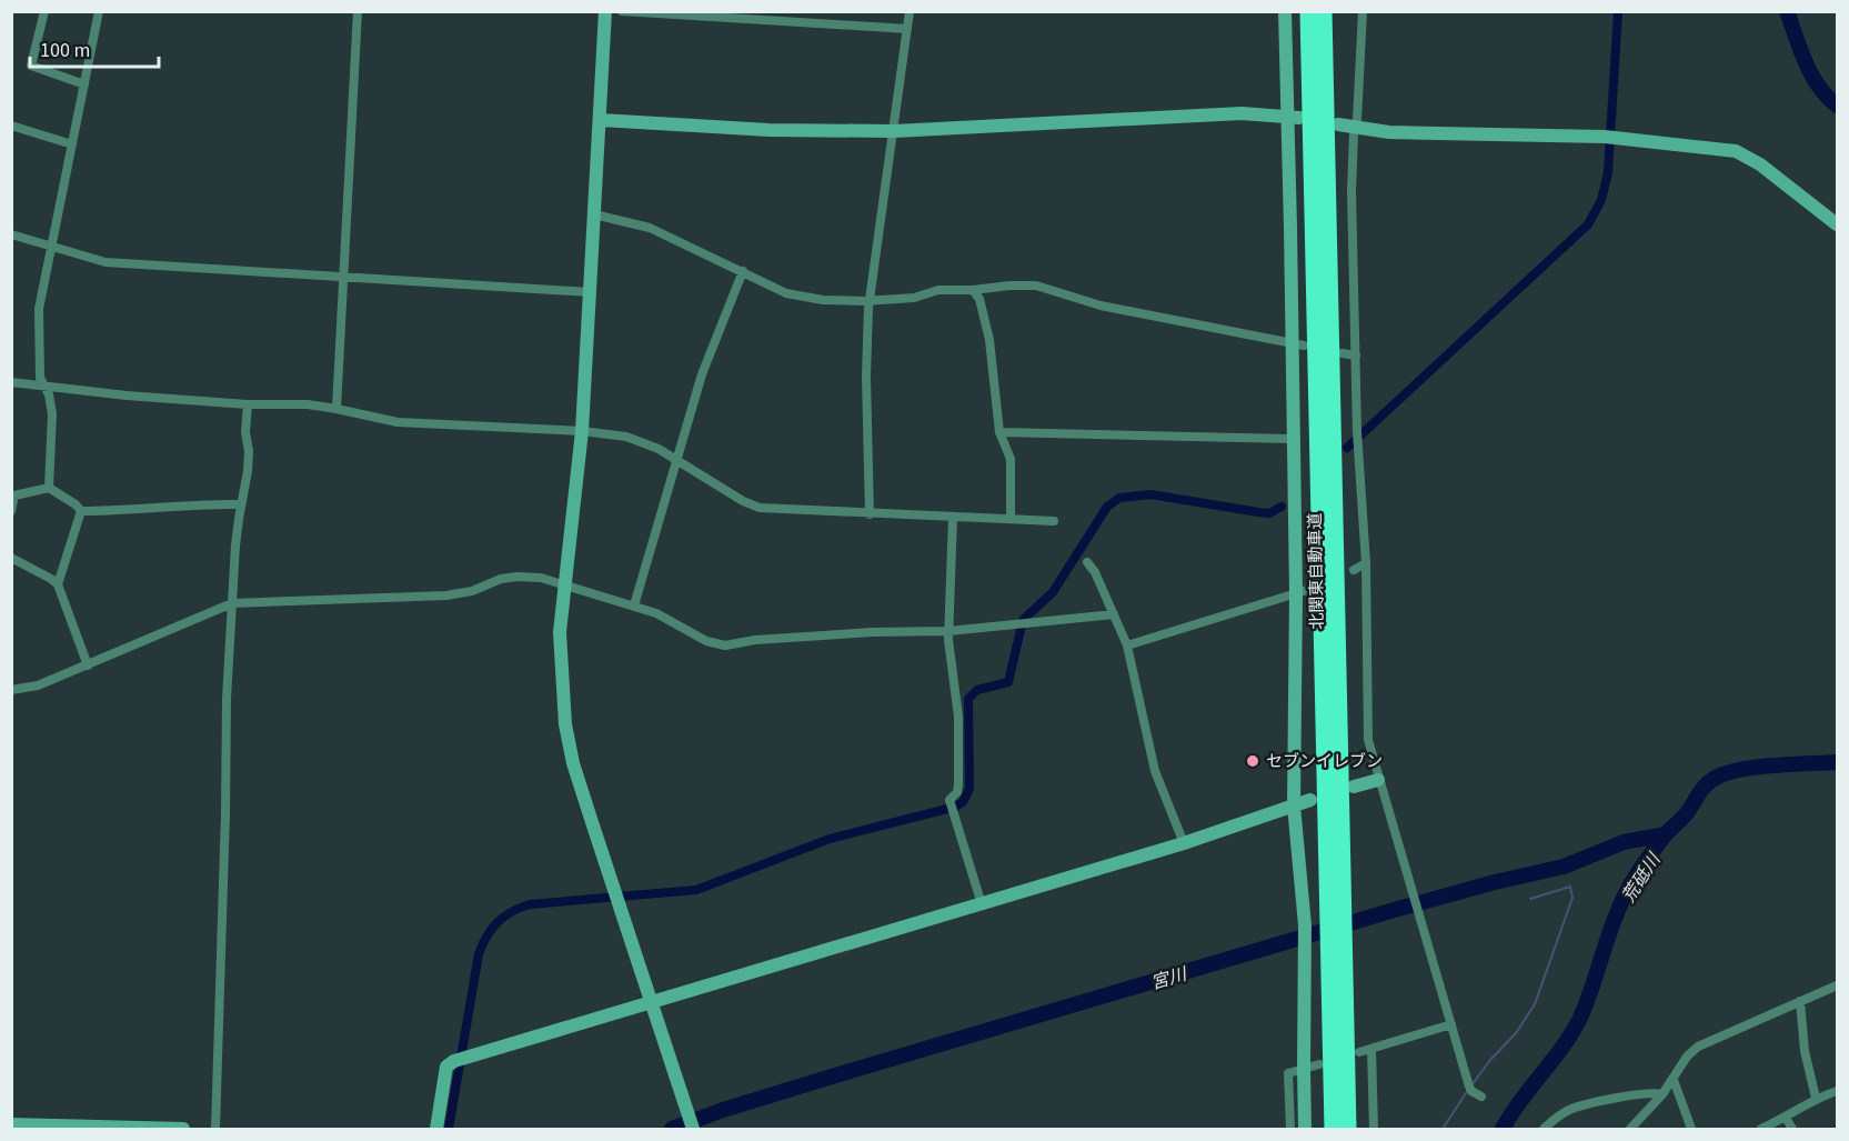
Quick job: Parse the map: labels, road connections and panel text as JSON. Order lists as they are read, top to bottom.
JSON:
{
  "streets": {
    "highway": ["北関東自動車道"]
  },
  "water": ["荒砥川", "宮川"],
  "places": ["セブンイレブン"],
  "scale_bar": "100 m"
}
